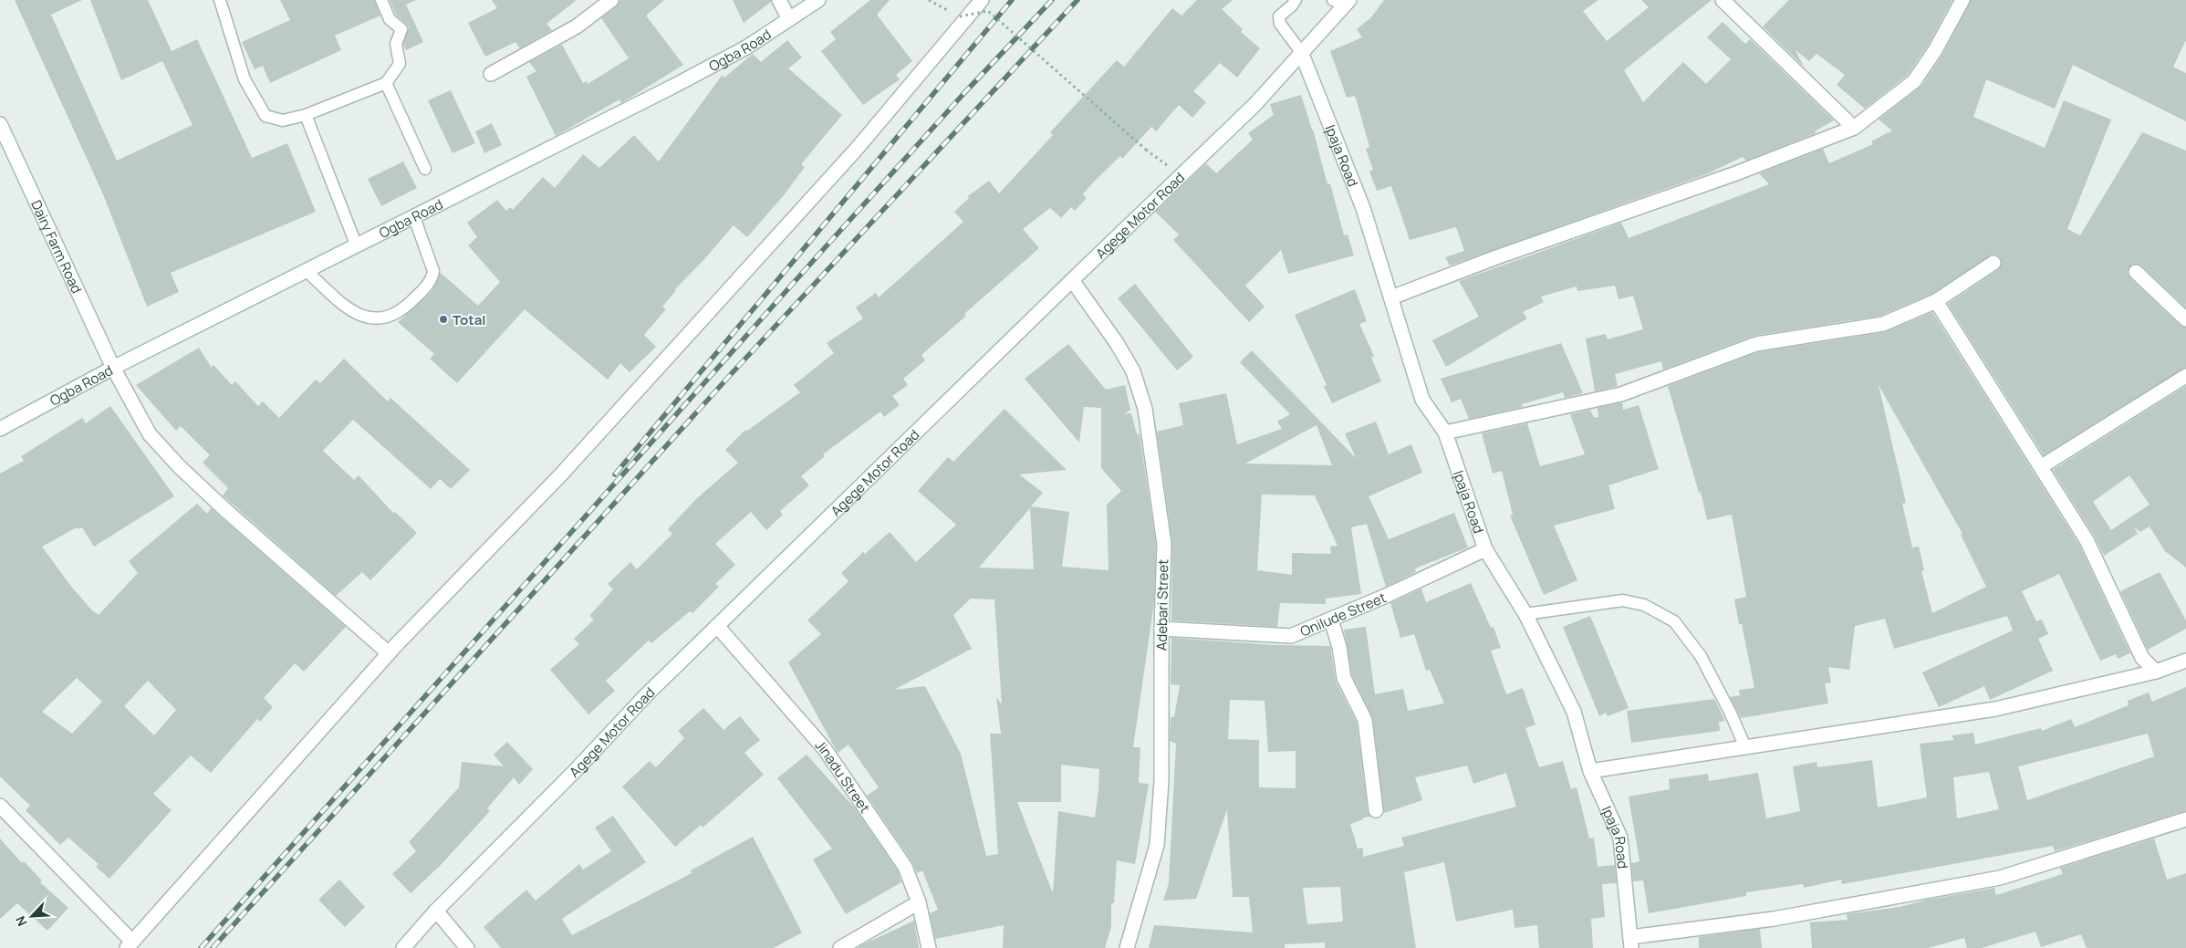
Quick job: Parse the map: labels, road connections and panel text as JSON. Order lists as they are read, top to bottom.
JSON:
{
  "streets": {
    "street": [
      "Ogba Road",
      "Ipaja Road",
      "Agege Motor Road",
      "Dairy Farm Road",
      "Adebari Street",
      "Onilude Street",
      "Jinadu Street"
    ]
  },
  "crossings": [
    ["Ogba Road", "Dairy Farm Road"],
    ["Ipaja Road", "Agege Motor Road"],
    ["Ipaja Road", "Onilude Street"],
    ["Agege Motor Road", "Adebari Street"],
    ["Agege Motor Road", "Jinadu Street"],
    ["Adebari Street", "Onilude Street"]
  ],
  "places": ["Total"],
  "north": "bottom left"
}
